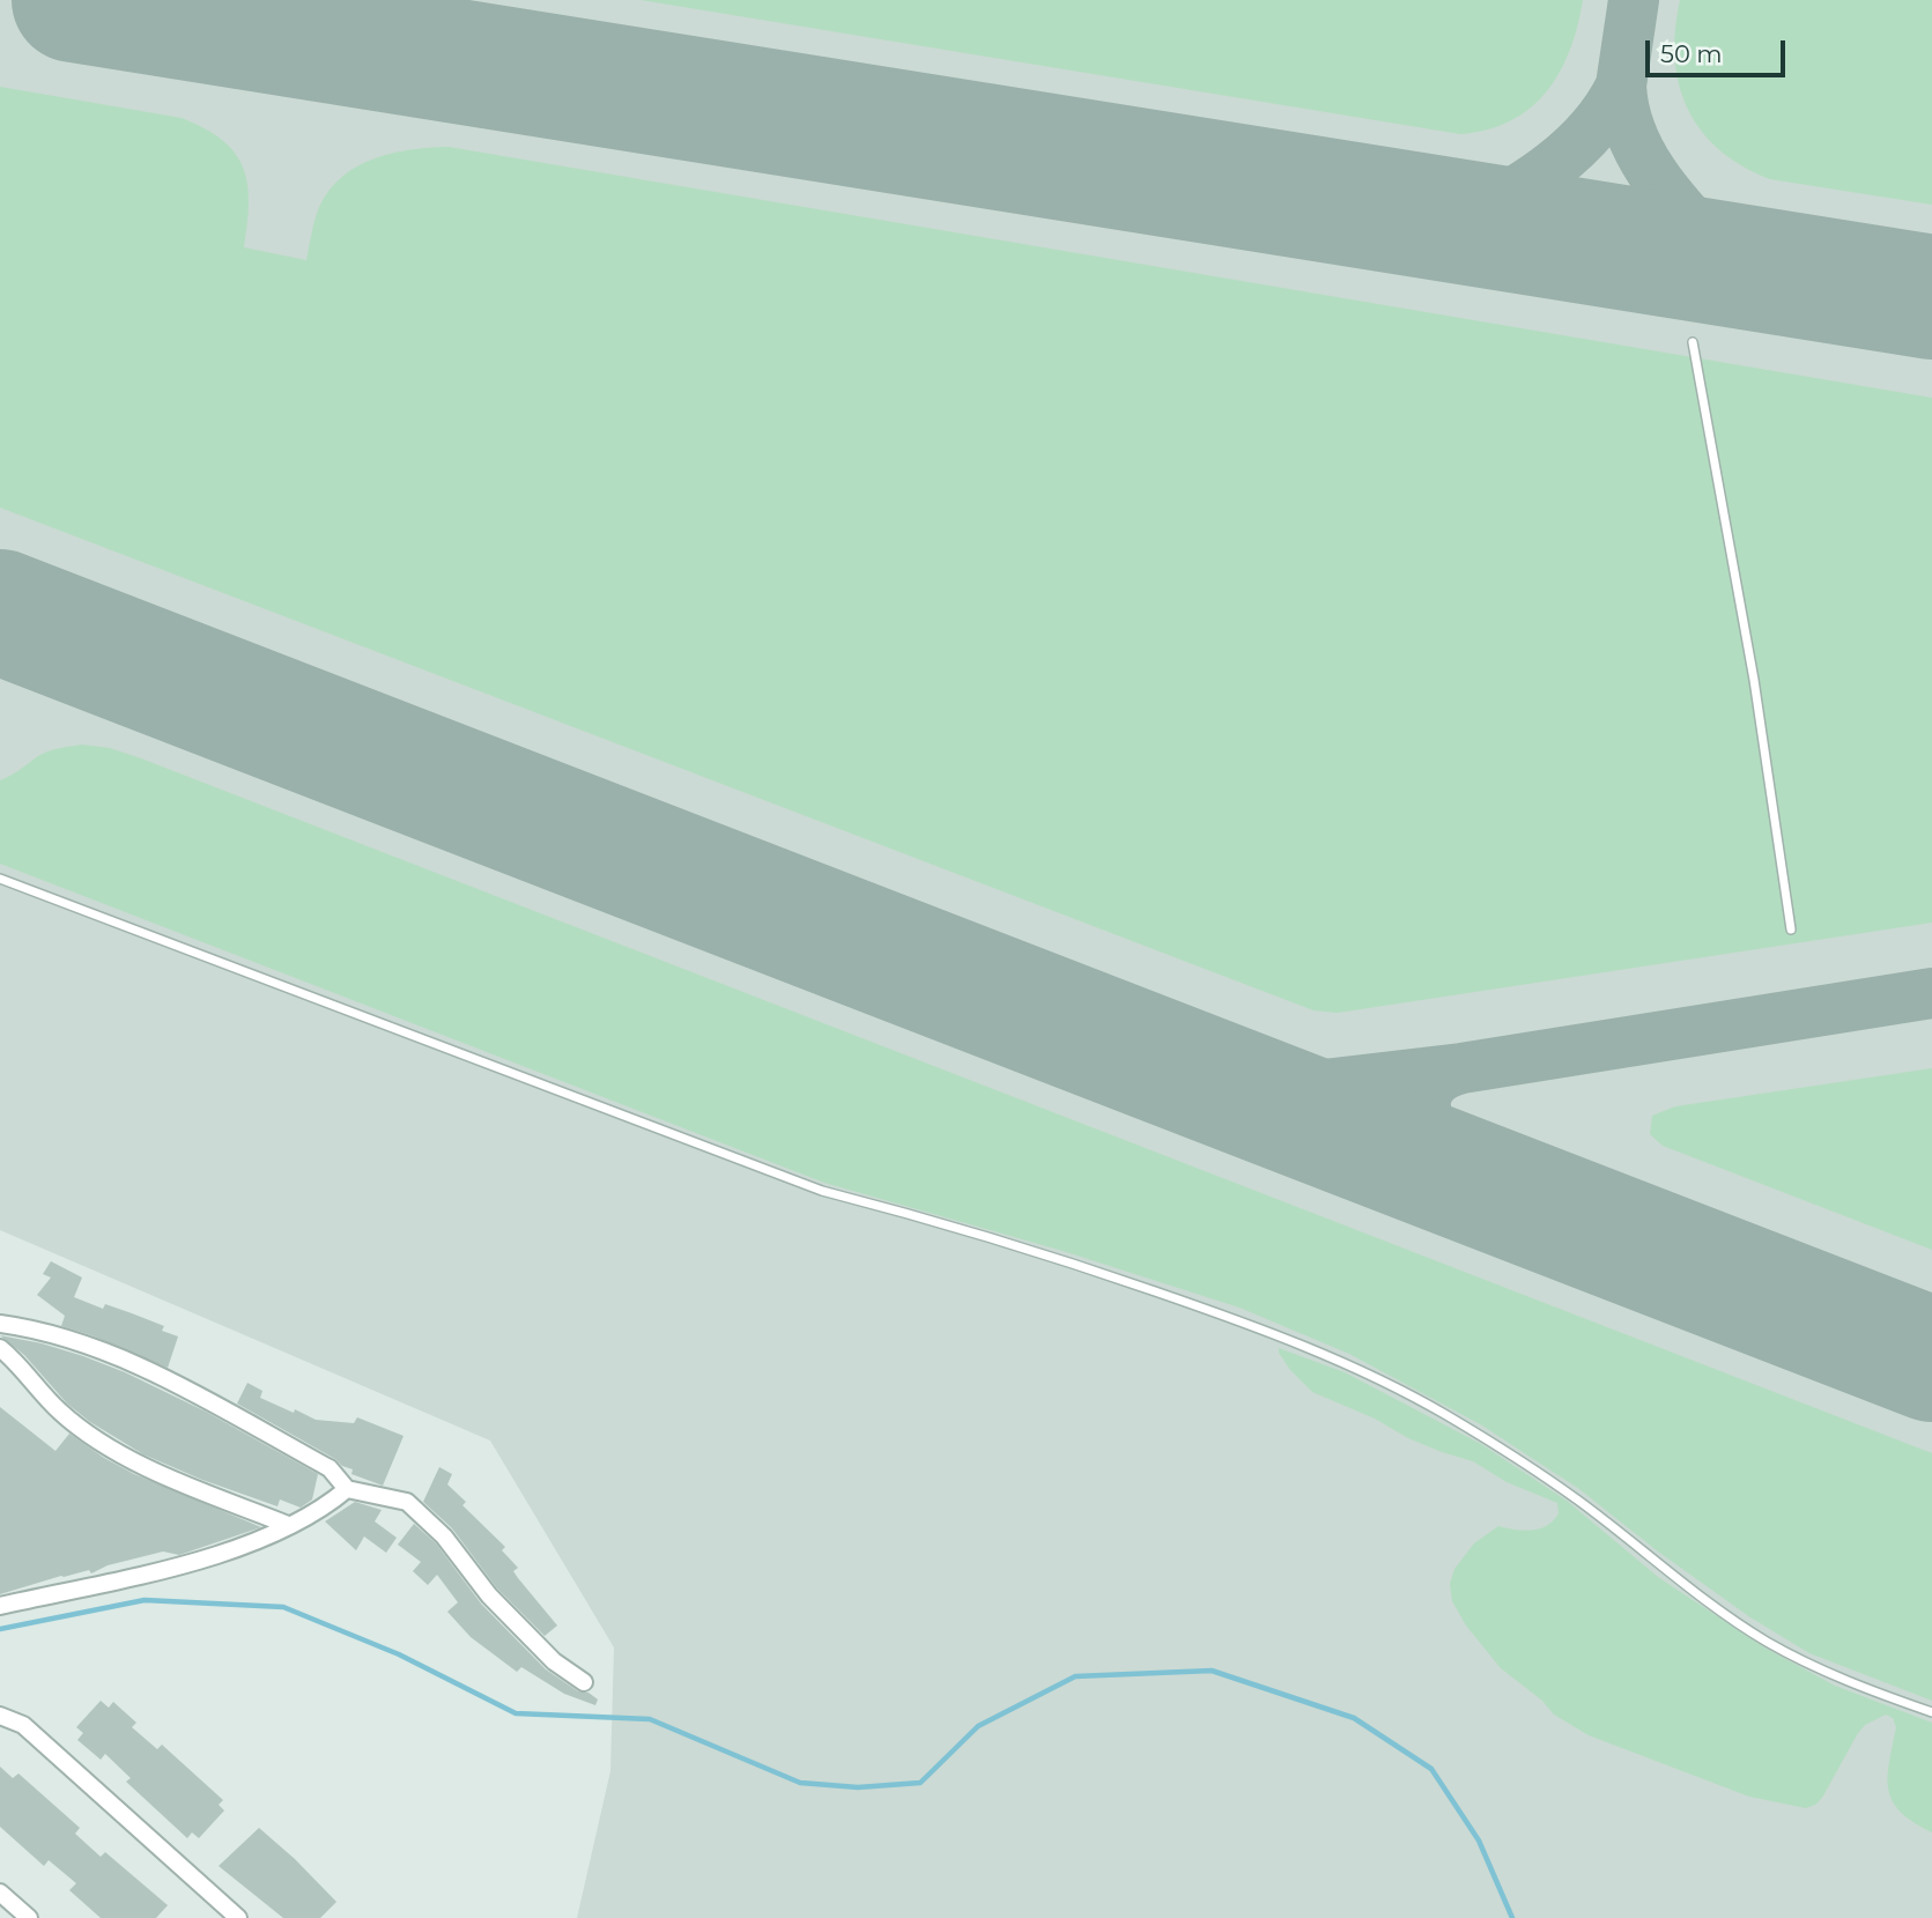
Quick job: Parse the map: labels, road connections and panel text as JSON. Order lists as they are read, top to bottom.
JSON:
{
  "scale_bar": "50 m"
}
